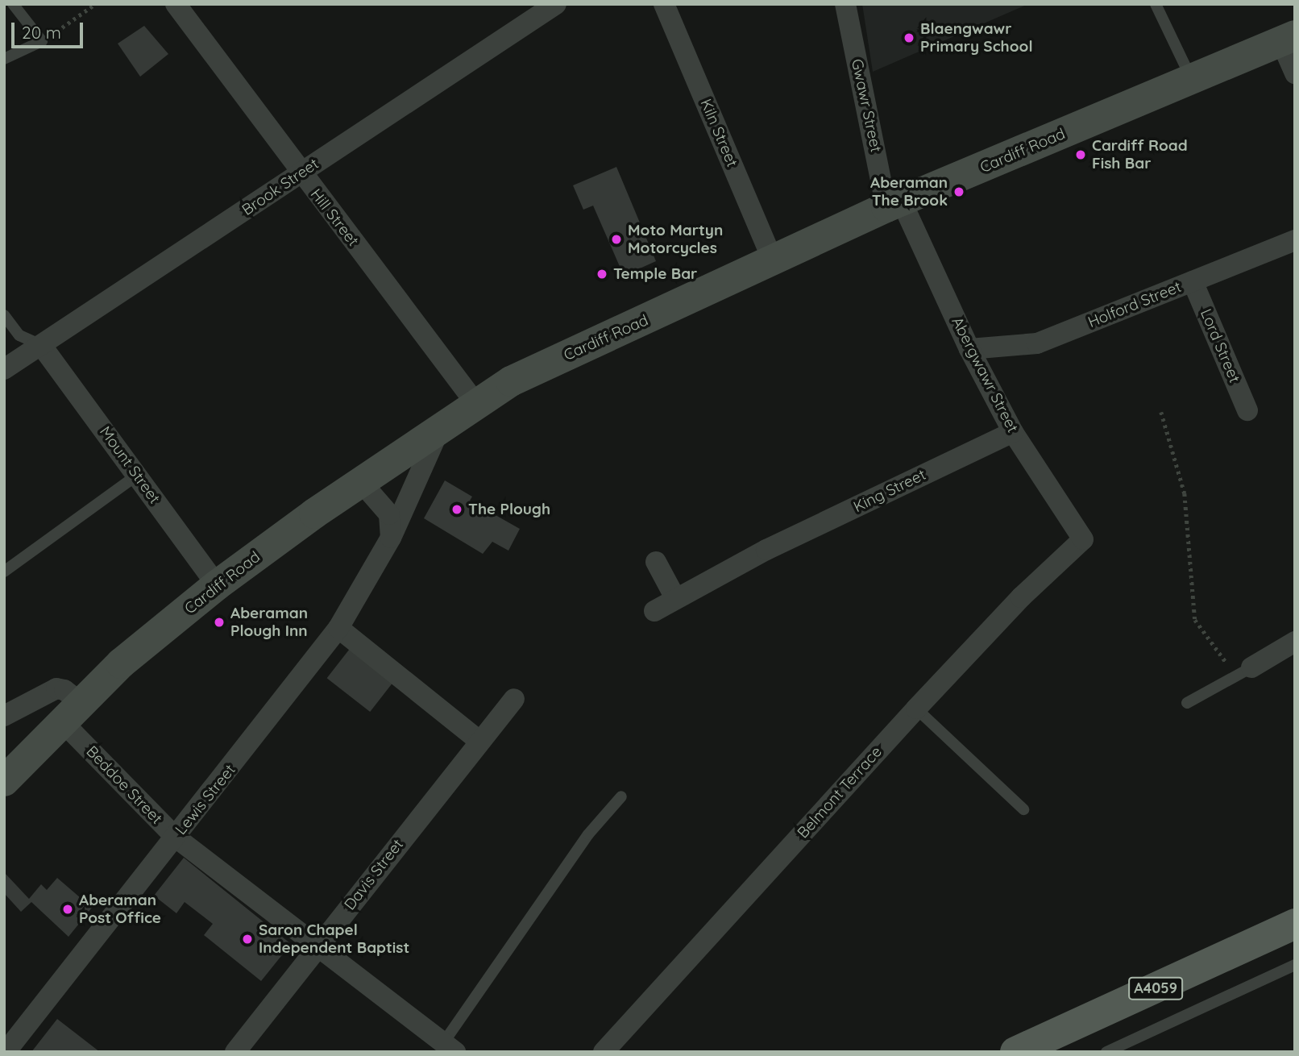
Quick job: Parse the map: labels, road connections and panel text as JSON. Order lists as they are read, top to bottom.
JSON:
{
  "streets": {
    "main road": ["Cardiff Road", "A4059"],
    "street": [
      "Gwawr Street",
      "Kiln Street",
      "Brook Street",
      "Hill Street",
      "Holford Street",
      "Lord Street",
      "Abergwawr Street",
      "Mount Street",
      "King Street",
      "Beddoe Street",
      "Belmont Terrace",
      "Lewis Street",
      "Davis Street"
    ]
  },
  "crossings": [
    ["Gwawr Street", "Cardiff Road"],
    ["Gwawr Street", "Abergwawr Street"],
    ["Kiln Street", "Cardiff Road"],
    ["Cardiff Road", "Hill Street"],
    ["Cardiff Road", "Abergwawr Street"],
    ["Cardiff Road", "Mount Street"],
    ["Cardiff Road", "Beddoe Street"],
    ["Cardiff Road", "Lewis Street"],
    ["Brook Street", "Hill Street"],
    ["Brook Street", "Mount Street"],
    ["Holford Street", "Lord Street"],
    ["Holford Street", "Abergwawr Street"],
    ["Abergwawr Street", "King Street"],
    ["Abergwawr Street", "Belmont Terrace"],
    ["Beddoe Street", "Lewis Street"],
    ["Beddoe Street", "Davis Street"]
  ],
  "places": [
    "Blaengwawr Primary School",
    "Cardiff Road Fish Bar",
    "Aberaman The Brook",
    "Moto Martyn Motorcycles",
    "Temple Bar",
    "The Plough",
    "Aberaman Plough Inn",
    "Aberaman Post Office",
    "Saron Chapel Independent Baptist"
  ],
  "scale_bar": "20 m"
}
